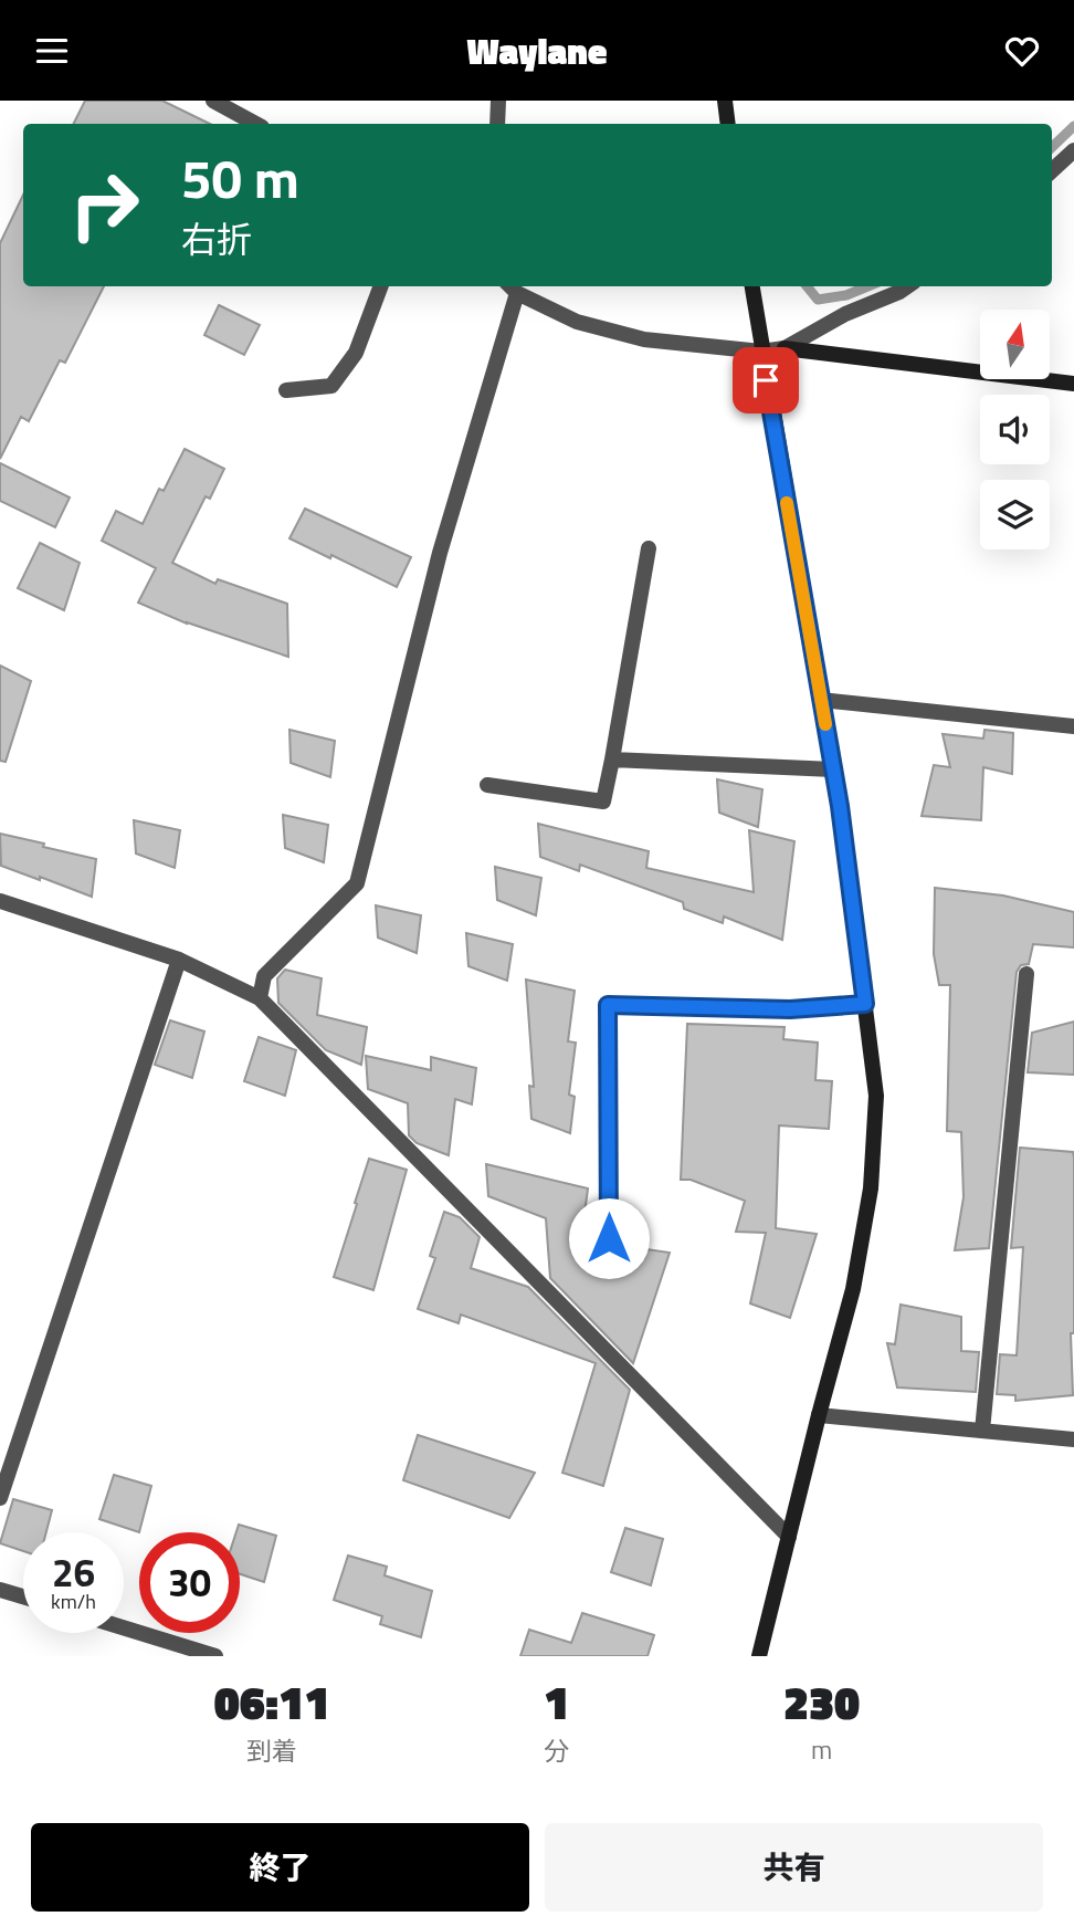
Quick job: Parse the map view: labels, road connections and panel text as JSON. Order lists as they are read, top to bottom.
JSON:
{
  "north": "top",
  "page": {
    "header": "Waylane",
    "turn": ["50 m", "右折"],
    "speed": "26 km/h",
    "limit": "30",
    "eta": [
      "06:11",
      "到着",
      "1",
      "分",
      "230",
      "m"
    ],
    "buttons": ["終了", "共有"]
  }
}
